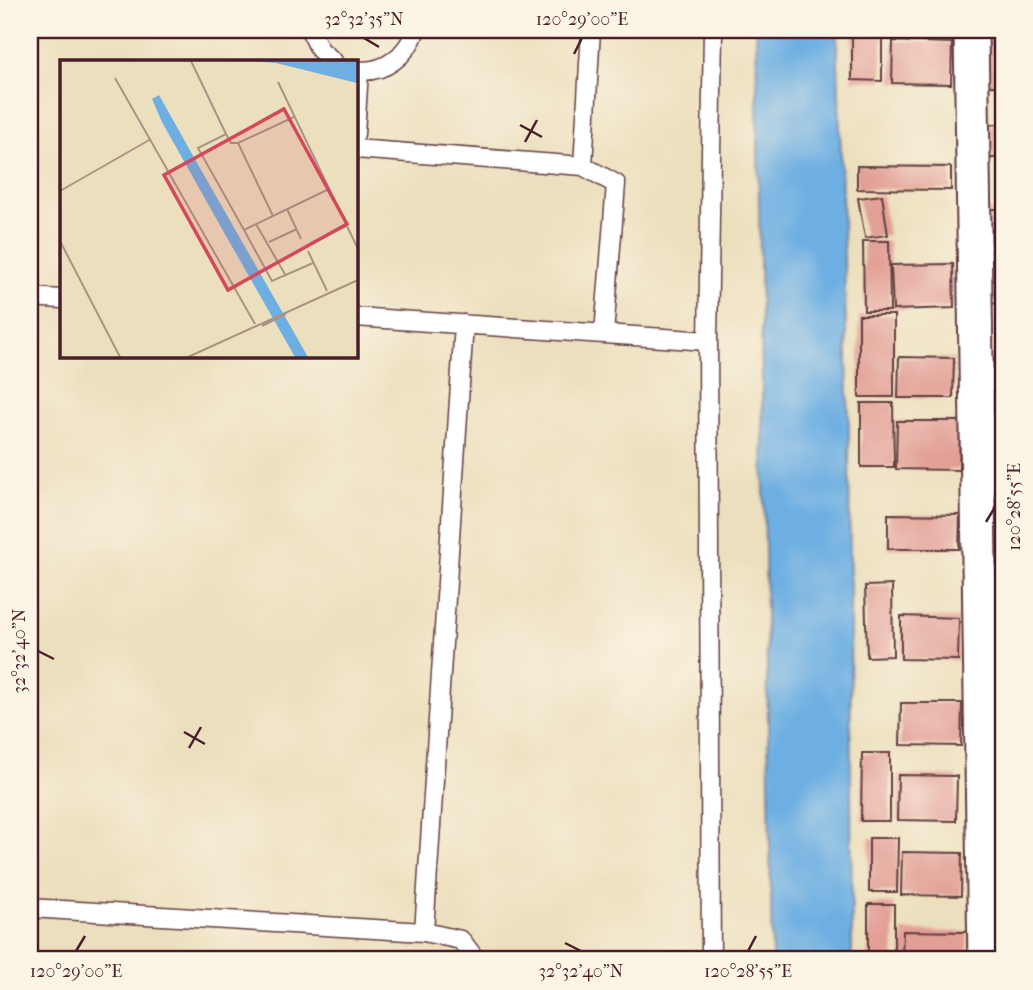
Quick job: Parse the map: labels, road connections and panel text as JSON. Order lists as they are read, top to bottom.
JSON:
{
  "coordinates": [
    "32°32'35\"N",
    "120°29'00\"E",
    "120°28'55\"E",
    "32°32'40\"N"
  ]
}
